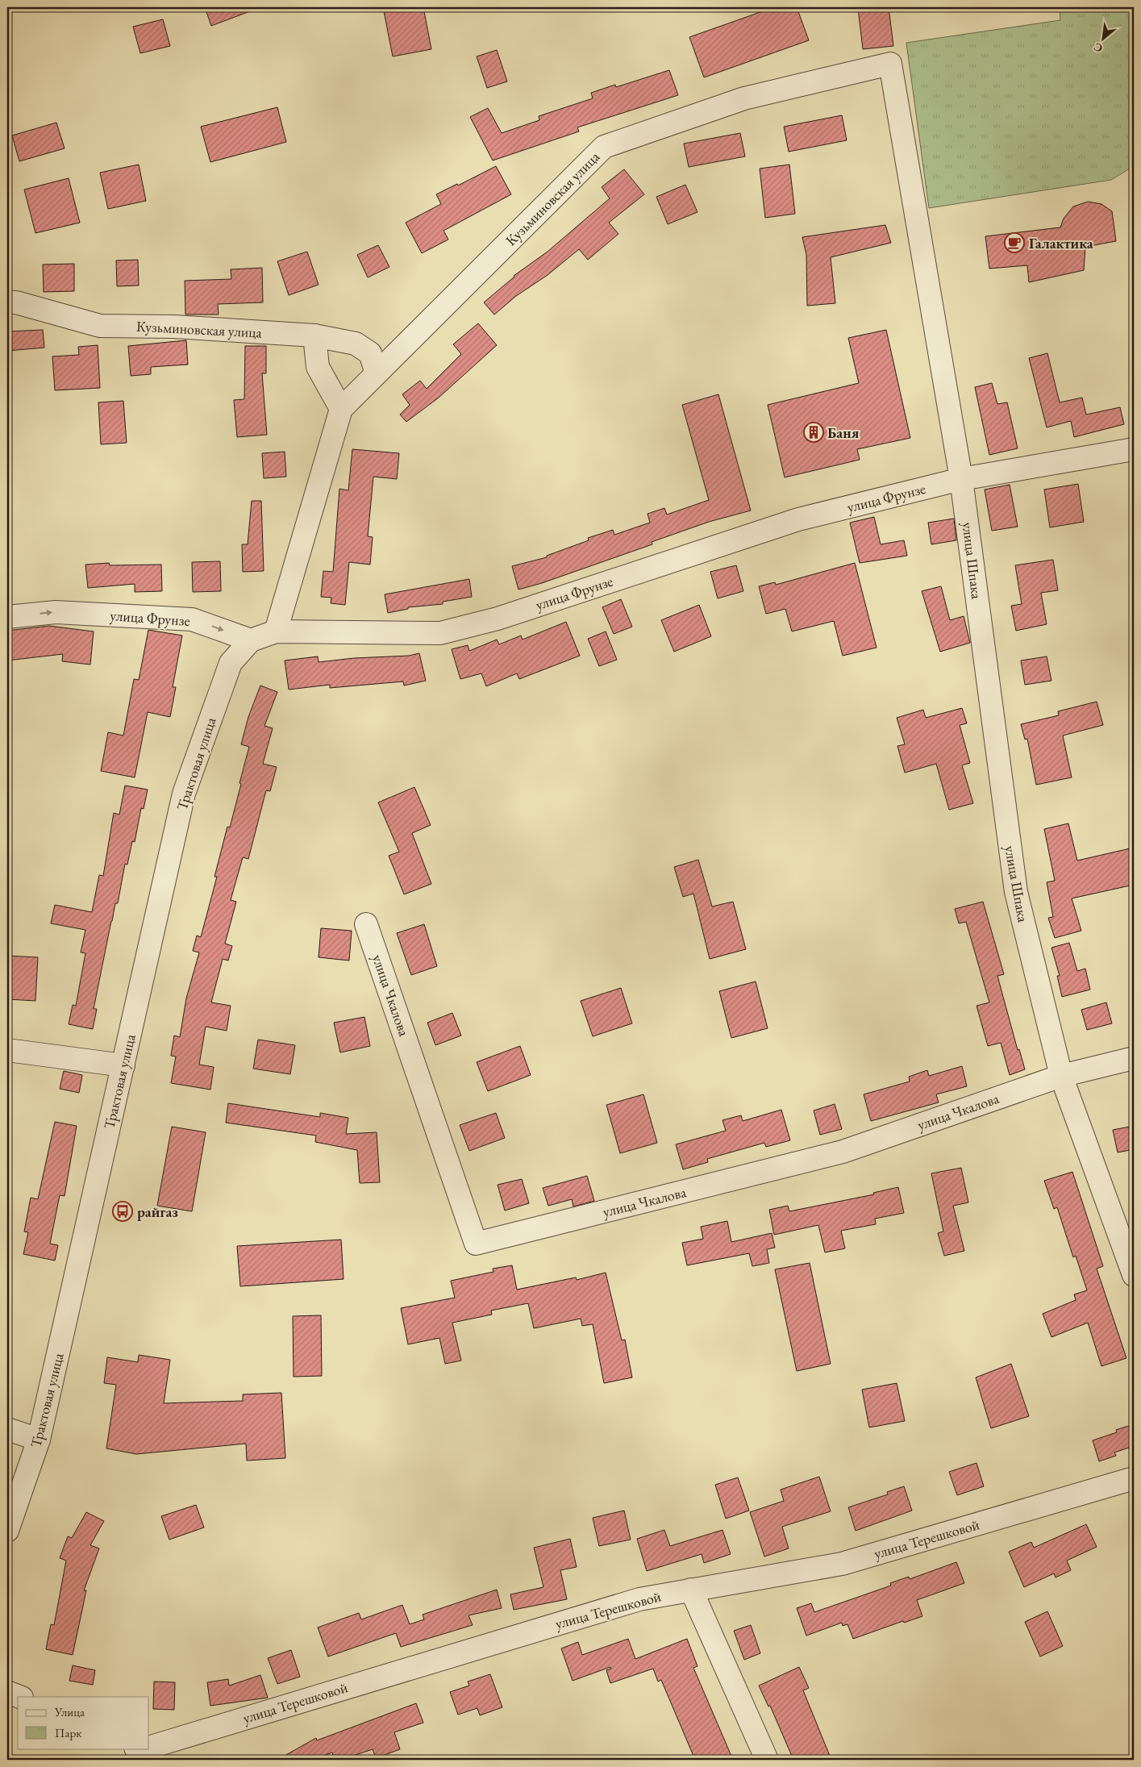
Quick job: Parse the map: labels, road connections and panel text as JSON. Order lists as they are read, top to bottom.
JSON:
{
  "streets": {
    "street": [
      "Кузьминовская улица",
      "улица Фрунзе",
      "улица Шпака",
      "Трактовая улица",
      "улица Чкалова",
      "улица Терешковой"
    ]
  },
  "crossings": [
    ["Кузьминовская улица", "улица Фрунзе"],
    ["Кузьминовская улица", "улица Шпака"],
    ["улица Фрунзе", "улица Шпака"],
    ["улица Фрунзе", "Трактовая улица"],
    ["улица Шпака", "улица Чкалова"]
  ],
  "places": {
    "cafe": ["Галактика"],
    "building": ["Баня"],
    "bus stop": ["райгаз"]
  },
  "legend": ["Улица", "Парк"],
  "north": "bottom left"
}
